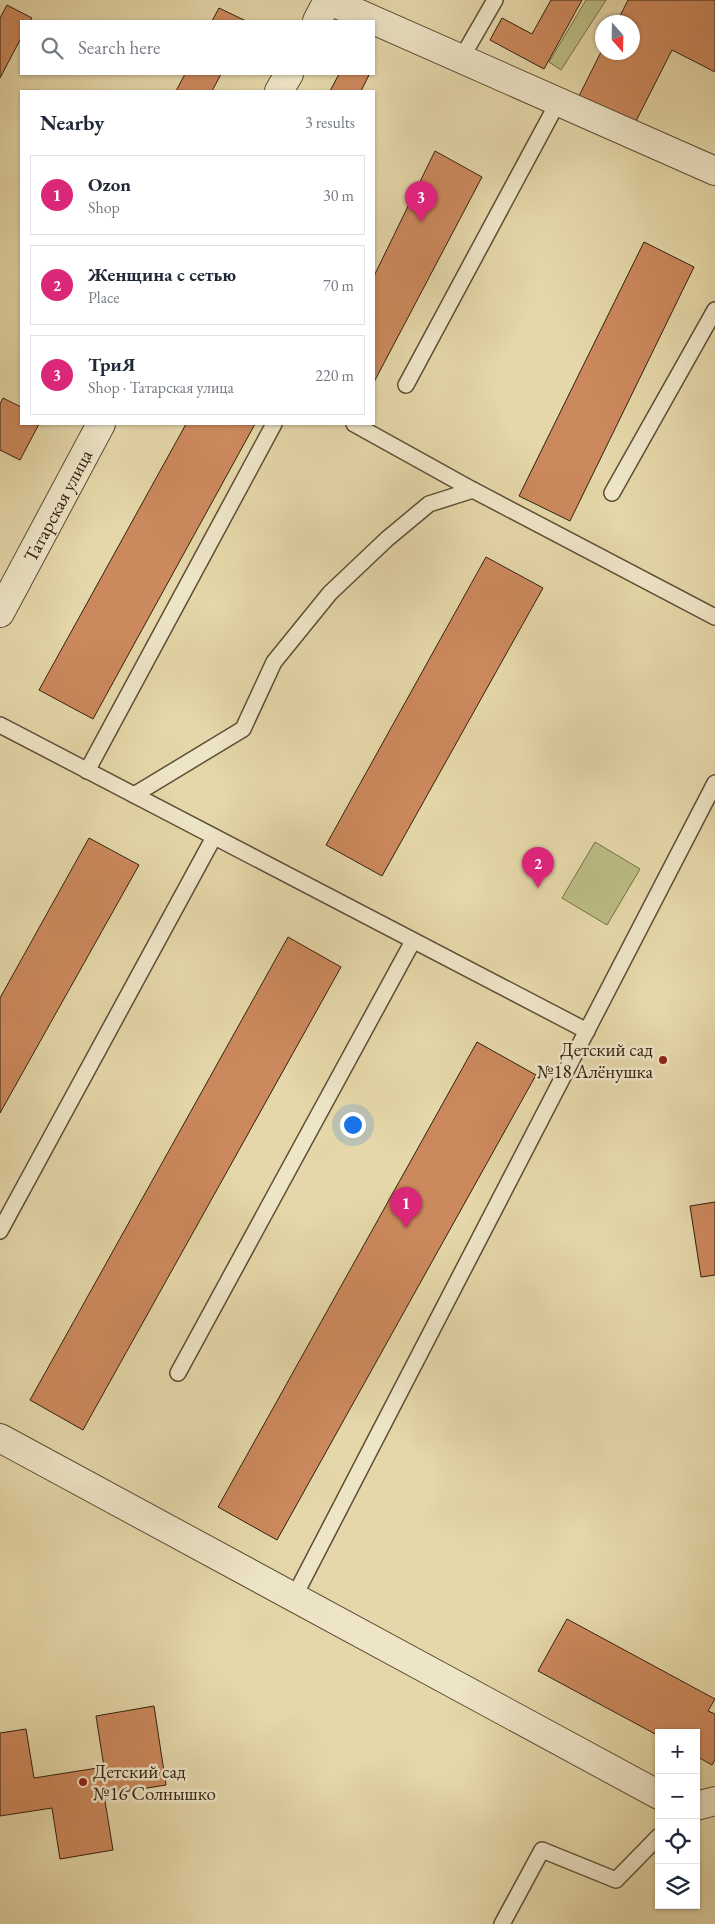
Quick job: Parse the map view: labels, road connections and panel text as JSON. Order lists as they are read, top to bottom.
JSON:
{
  "streets": {
    "street": ["Татарская улица"]
  },
  "places": ["Детский сад №18 Алёнушка", "Детский сад №16 Солнышко"],
  "north": "bottom",
  "page": {
    "search": "Search here",
    "heading": ["Nearby", "3 results"],
    "list": [
      {
        "mark": "1",
        "name": "Ozon",
        "note": "Shop",
        "value": "30 m"
      },
      {
        "mark": "2",
        "name": "Женщина с сетью",
        "note": "Place",
        "value": "70 m"
      },
      {
        "mark": "3",
        "name": "ТриЯ",
        "note": "Shop · Татарская улица",
        "value": "220 m"
      }
    ],
    "pins": ["3", "2", "1"],
    "map_buttons": ["+", "−"]
  }
}
